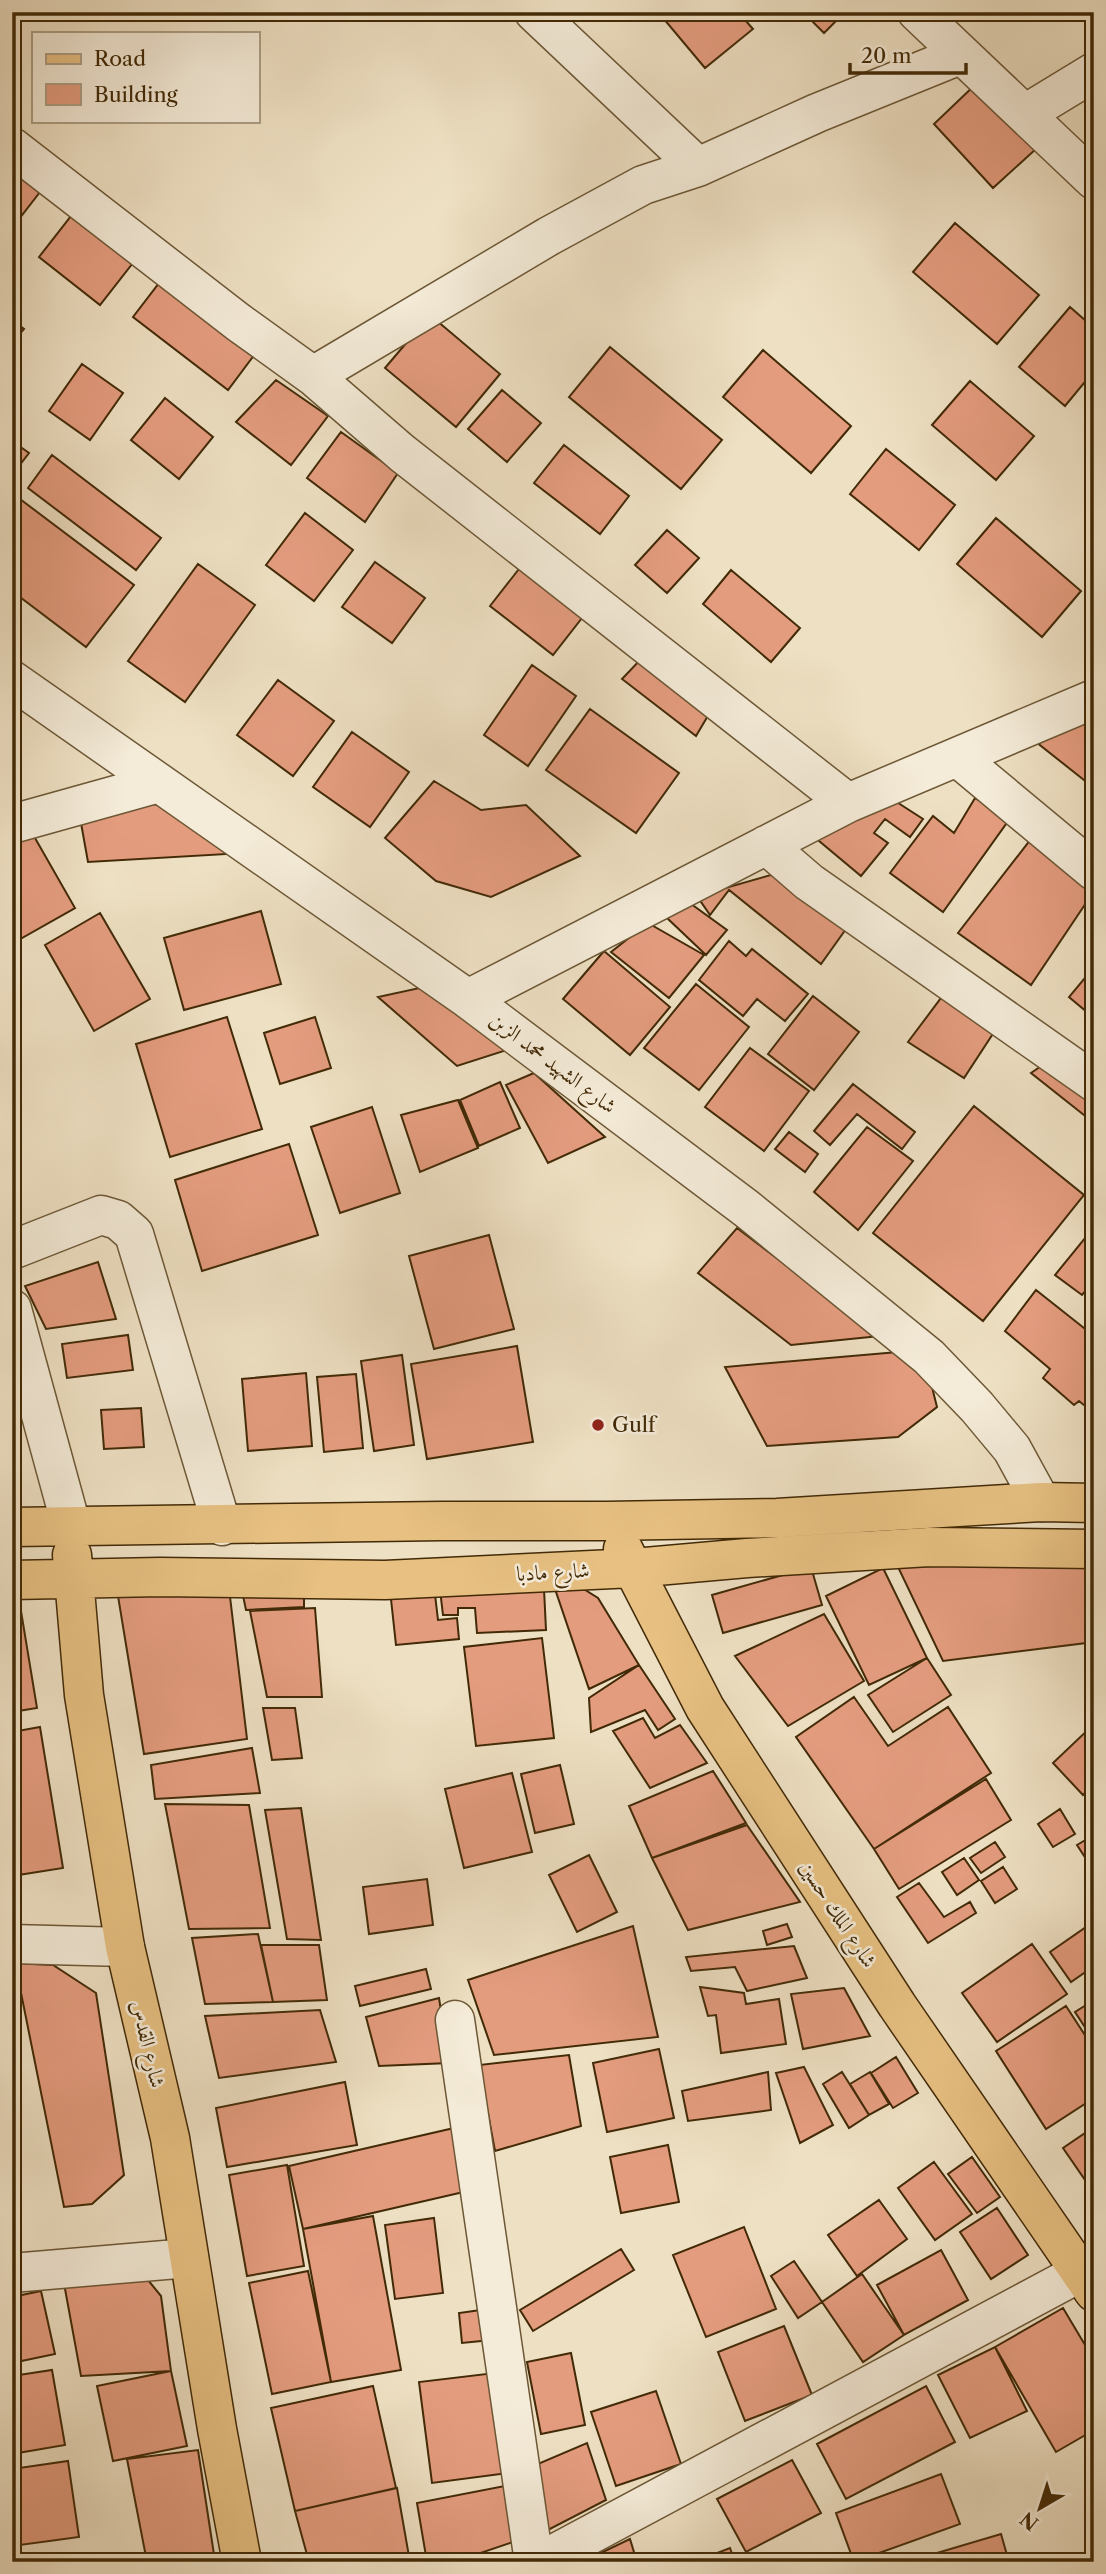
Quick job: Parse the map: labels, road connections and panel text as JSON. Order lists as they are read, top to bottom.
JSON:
{
  "streets": {
    "main road": ["شارع مادبا", "شارع الملك حسين", "شارع القدس"],
    "street": ["شارع الشهيد محمد الزبن"]
  },
  "crossings": [
    ["شارع مادبا", "شارع الملك حسين"],
    ["شارع مادبا", "شارع القدس"]
  ],
  "places": ["Gulf"],
  "legend": ["Road", "Building"],
  "scale_bar": "20 m",
  "north": "bottom left"
}
